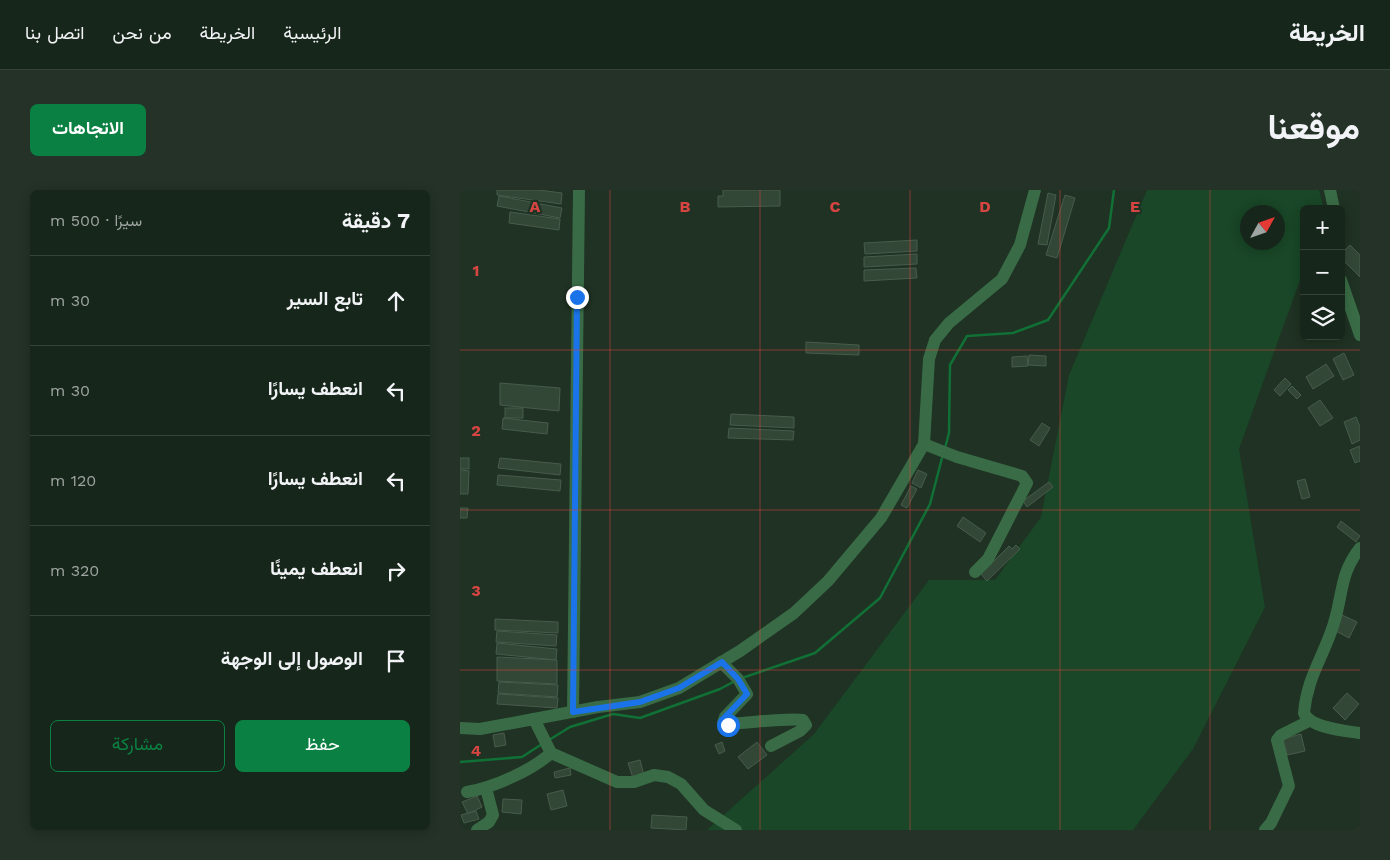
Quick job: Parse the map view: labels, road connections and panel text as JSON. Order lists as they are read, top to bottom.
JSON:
{
  "north": "top right",
  "page": {
    "header": "الخريطة",
    "nav": [
      "الرئيسية",
      "الخريطة",
      "من نحن",
      "اتصل بنا"
    ],
    "title": "موقعنا",
    "buttons": [
      "الاتجاهات",
      ["حفظ", "مشاركة"]
    ],
    "heading": ["7 دقيقة", "سيرًا · 500 m"],
    "map_buttons": ["+", "−"],
    "list": [
      ["تابع السير", "30 m"],
      ["انعطف يسارًا", "30 m"],
      ["انعطف يسارًا", "120 m"],
      ["انعطف يمينًا", "320 m"],
      "الوصول إلى الوجهة"
    ]
  },
  "grid": {
    "columns": [
      "A",
      "B",
      "C",
      "D",
      "E"
    ],
    "rows": [
      "1",
      "2",
      "3",
      "4"
    ]
  }
}
